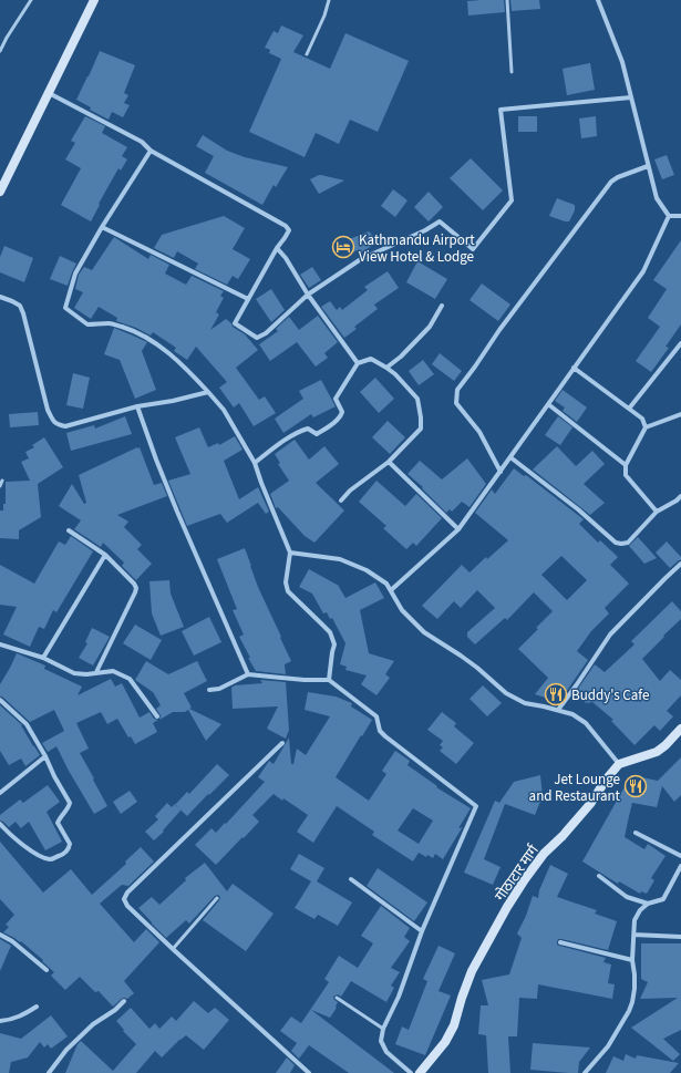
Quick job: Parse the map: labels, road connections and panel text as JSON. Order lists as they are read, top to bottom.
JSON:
{
  "streets": {
    "street": ["गोठाटार मार्ग"]
  },
  "places": {
    "hotel": ["Kathmandu Airport View Hotel & Lodge"],
    "restaurant": ["Buddy's Cafe", "Jet Lounge and Restaurant"]
  }
}
